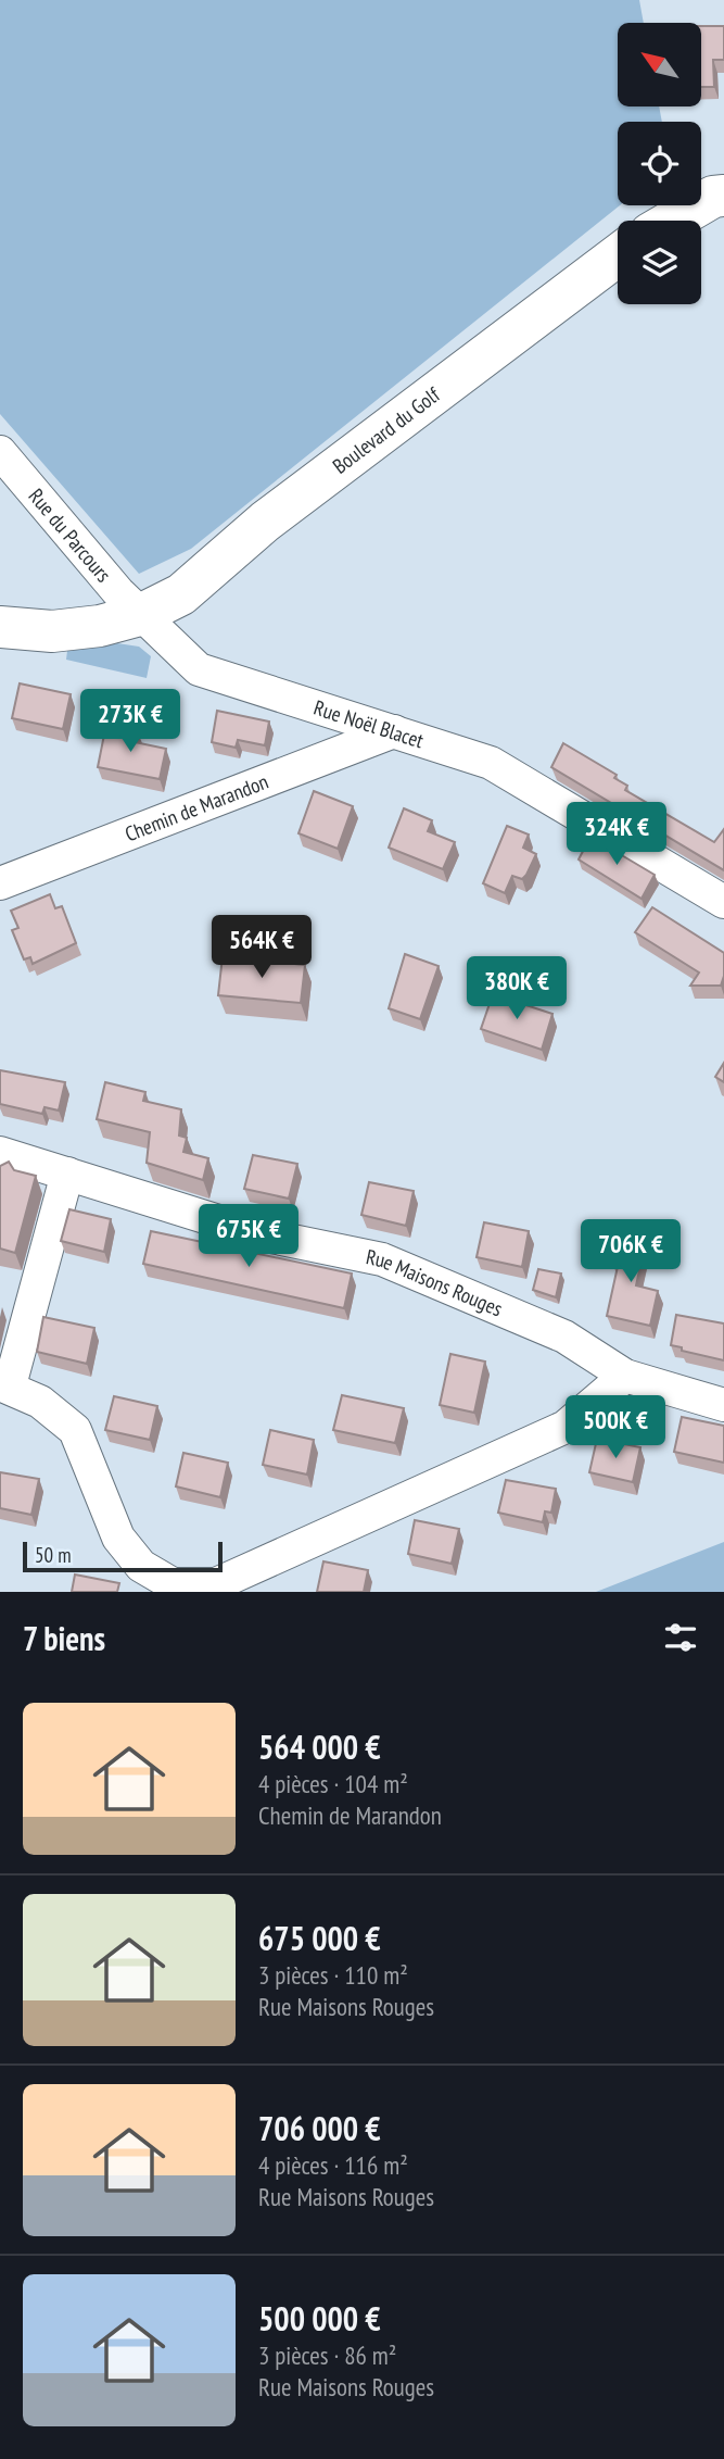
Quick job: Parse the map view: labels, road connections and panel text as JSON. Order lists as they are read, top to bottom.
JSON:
{
  "streets": {
    "street": [
      "Boulevard du Golf",
      "Rue du Parcours",
      "Rue Noël Blacet",
      "Chemin de Marandon",
      "Rue Maisons Rouges"
    ]
  },
  "crossings": [
    ["Boulevard du Golf", "Rue du Parcours"],
    ["Boulevard du Golf", "Rue Noël Blacet"],
    ["Rue du Parcours", "Rue Noël Blacet"],
    ["Rue Noël Blacet", "Chemin de Marandon"]
  ],
  "scale_bar": "50 m",
  "north": "top left",
  "page": {
    "price": [
      "273K €",
      "324K €",
      "564K €",
      "380K €",
      "675K €",
      "706K €",
      "500K €"
    ],
    "scale": "50 m",
    "heading": "7 biens",
    "list": [
      {
        "name": "564 000 €",
        "note": "4 pièces · 104 m² · Chemin de Marandon"
      },
      {
        "name": "675 000 €",
        "note": "3 pièces · 110 m² · Rue Maisons Rouges"
      },
      {
        "name": "706 000 €",
        "note": "4 pièces · 116 m² · Rue Maisons Rouges"
      },
      {
        "name": "500 000 €",
        "note": "3 pièces · 86 m² · Rue Maisons Rouges"
      }
    ]
  }
}
